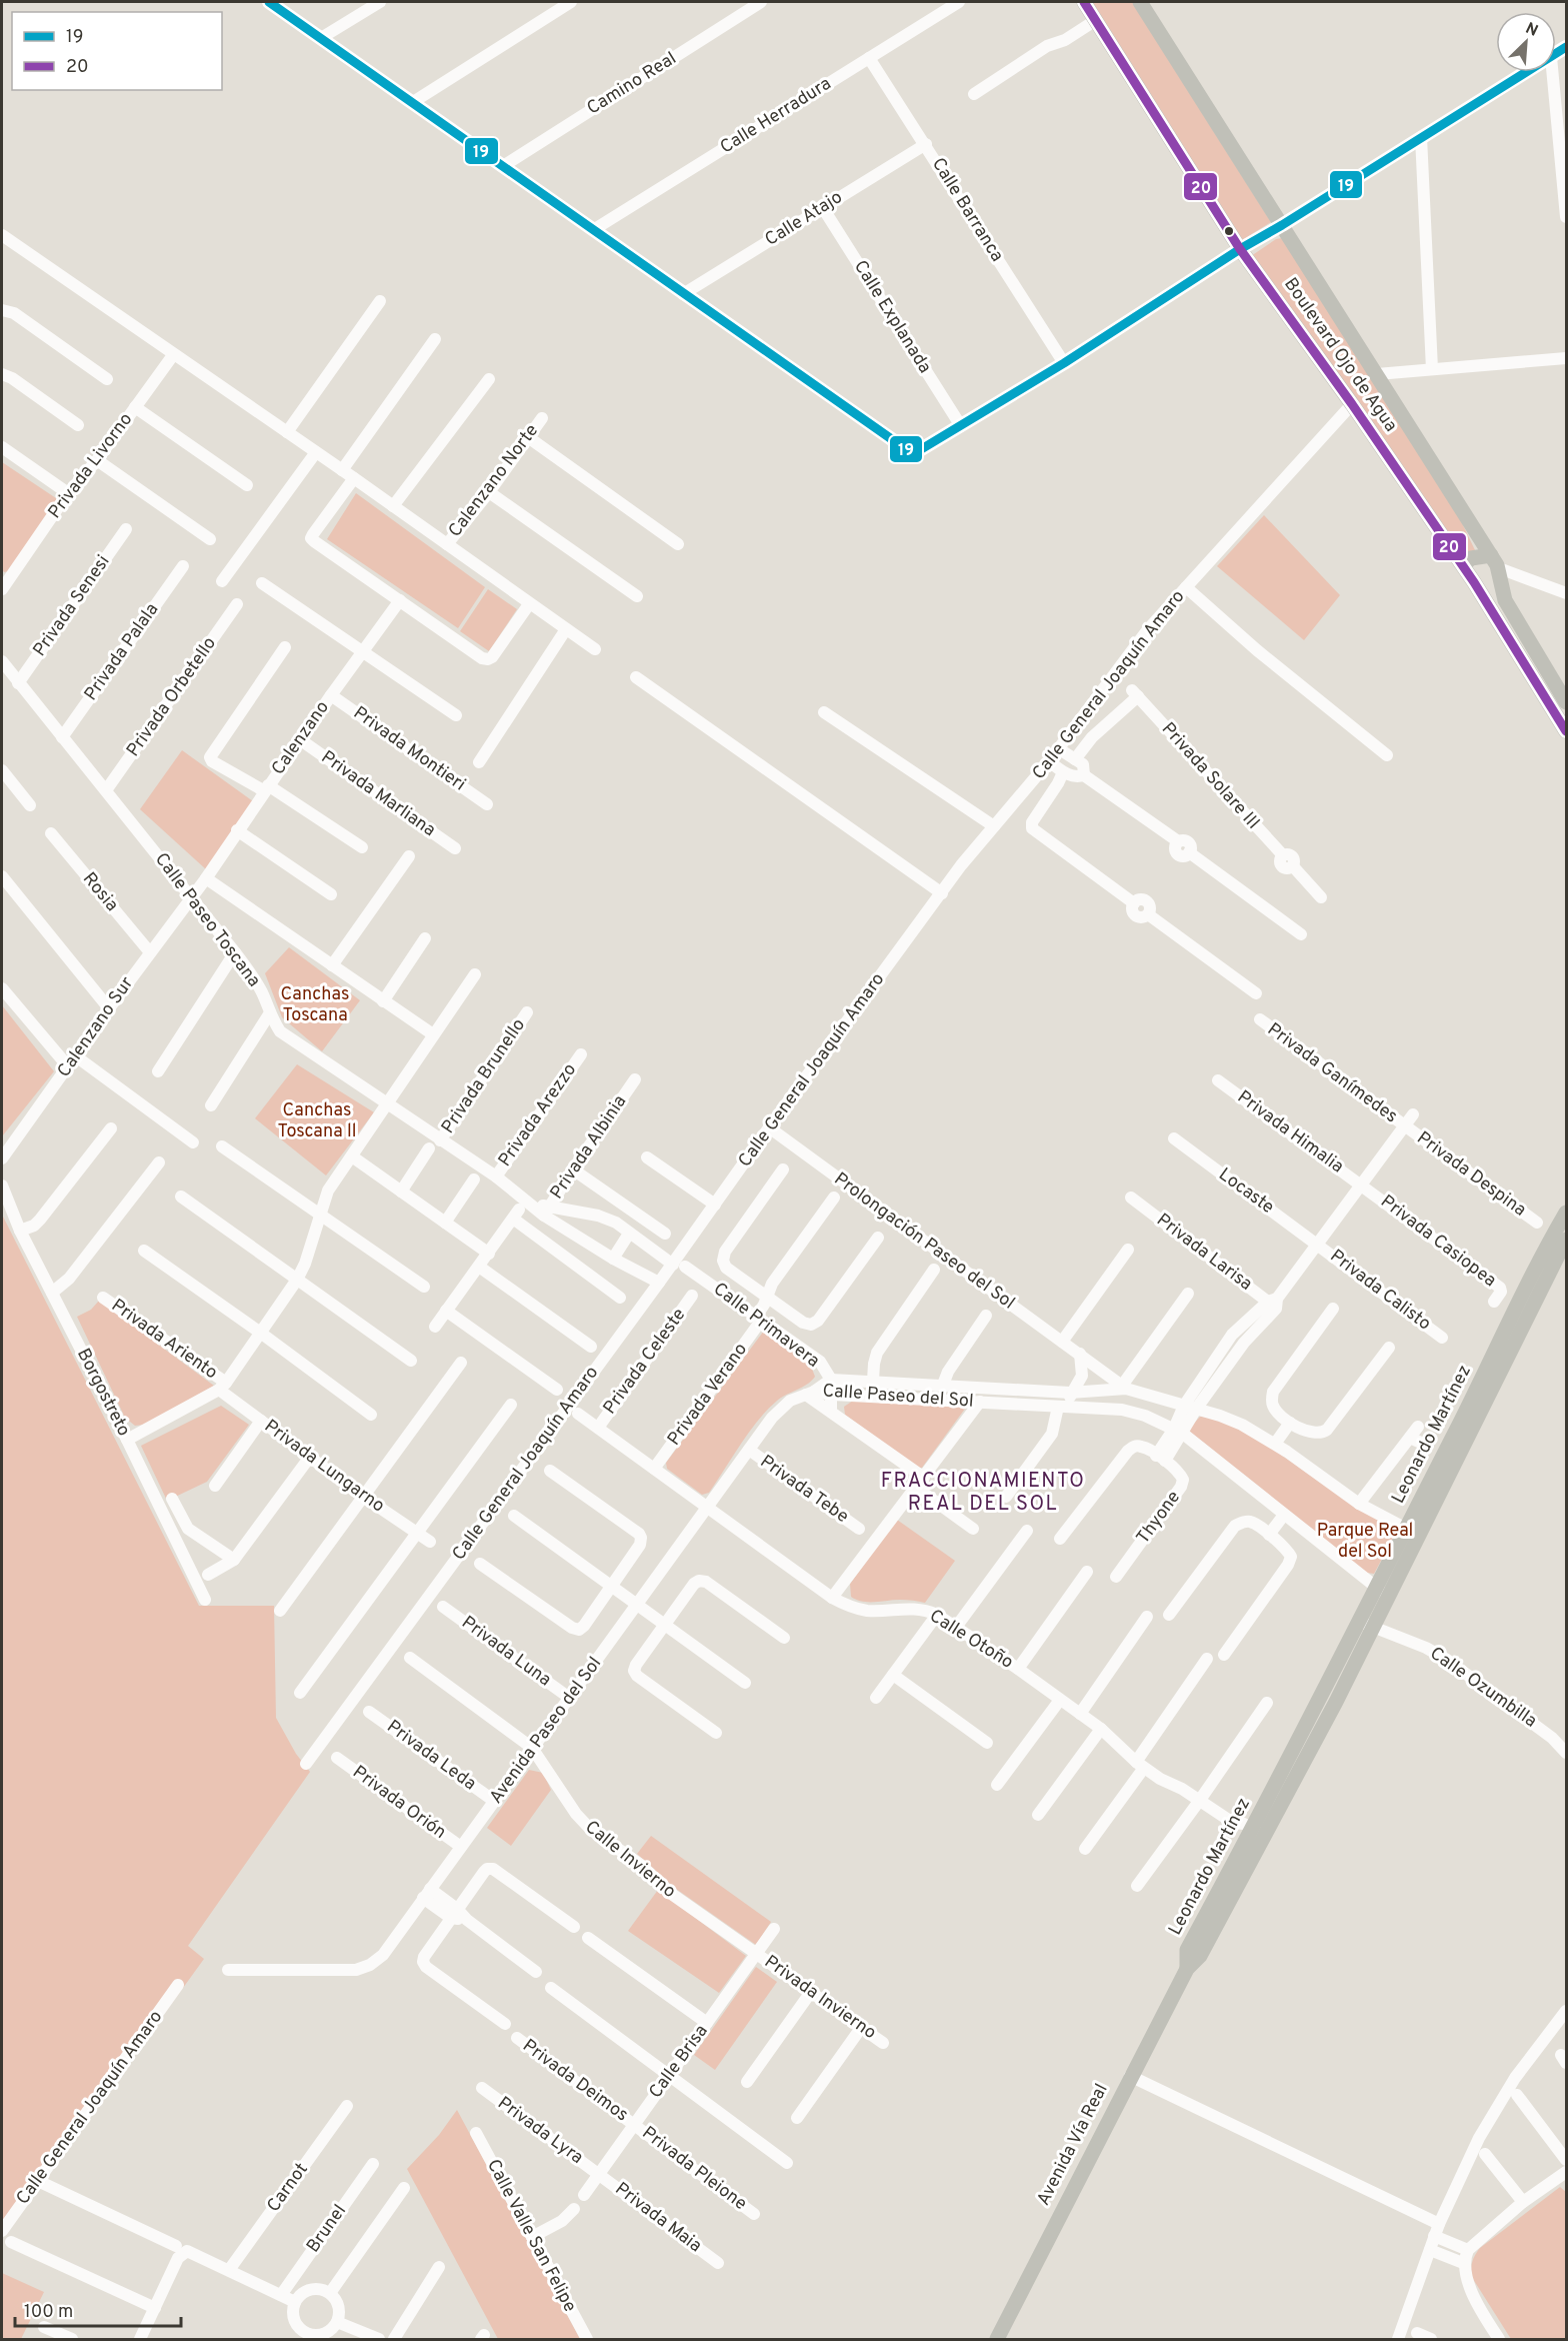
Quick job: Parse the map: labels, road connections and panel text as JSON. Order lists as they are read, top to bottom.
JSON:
{
  "streets": {
    "main road": ["Boulevard Ojo de Agua", "Leonardo Martínez", "Avenida Vía Real"],
    "street": [
      "Camino Real",
      "Calle Herradura",
      "Calle Barranca",
      "Calle Atajo",
      "Calle Explanada",
      "Privada Livorno",
      "Calenzano Norte",
      "Privada Senesi",
      "Privada Palala",
      "Calle General Joaquín Amaro",
      "Privada Orbetello",
      "Calenzano",
      "Privada Montieri",
      "Privada Solare III",
      "Privada Marliana",
      "Rosia",
      "Calle Paseo Toscana",
      "Calenzano Sur",
      "Privada Ganímedes",
      "Privada Brunello",
      "Privada Arezzo",
      "Privada Himalia",
      "Privada Albinia",
      "Privada Despina",
      "Locaste",
      "Prolongación Paseo del Sol",
      "Privada Casiopea",
      "Privada Larisa",
      "Privada Calisto",
      "Calle Primavera",
      "Privada Ariento",
      "Privada Celeste",
      "Borgostreto",
      "Privada Verano",
      "Calle Paseo del Sol",
      "Privada Lungarno",
      "Privada Tebe",
      "Thyone",
      "Calle Otoño",
      "Privada Luna",
      "Calle Ozumbilla",
      "Avenida Paseo del Sol",
      "Privada Leda",
      "Privada Orión",
      "Calle Invierno",
      "Privada Invierno",
      "Calle Brisa",
      "Privada Deimos",
      "Privada Lyra",
      "Privada Pleione",
      "Carnot",
      "Privada Maia",
      "Brunel",
      "Calle Valle San Felipe"
    ]
  },
  "crossings": [
    ["Calle Herradura", "Calle Barranca"],
    ["Calle Barranca", "Calle Atajo"],
    ["Calle Atajo", "Calle Explanada"],
    ["Boulevard Ojo de Agua", "Calle General Joaquín Amaro"],
    ["Privada Senesi", "Calle Paseo Toscana"],
    ["Privada Palala", "Calle Paseo Toscana"],
    ["Calle General Joaquín Amaro", "Calle Paseo Toscana"],
    ["Calle General Joaquín Amaro", "Prolongación Paseo del Sol"],
    ["Calle General Joaquín Amaro", "Calle Primavera"],
    ["Privada Orbetello", "Calle Paseo Toscana"],
    ["Calenzano", "Privada Montieri"],
    ["Calenzano", "Privada Marliana"],
    ["Calenzano", "Calle Paseo Toscana"],
    ["Calenzano", "Calenzano Sur"],
    ["Rosia", "Calenzano Sur"],
    ["Calle Paseo Toscana", "Calenzano Sur"],
    ["Calle Paseo Toscana", "Privada Brunello"],
    ["Calle Paseo Toscana", "Privada Arezzo"],
    ["Calle Paseo Toscana", "Privada Albinia"],
    ["Privada Ganímedes", "Privada Despina"],
    ["Privada Himalia", "Privada Casiopea"],
    ["Locaste", "Privada Calisto"],
    ["Prolongación Paseo del Sol", "Calle Paseo del Sol"],
    ["Calle Primavera", "Privada Verano"],
    ["Calle Primavera", "Calle Paseo del Sol"],
    ["Privada Ariento", "Privada Lungarno"],
    ["Privada Celeste", "Calle Otoño"],
    ["Privada Verano", "Calle Otoño"],
    ["Calle Paseo del Sol", "Leonardo Martínez"],
    ["Calle Paseo del Sol", "Avenida Paseo del Sol"],
    ["Leonardo Martínez", "Calle Otoño"],
    ["Leonardo Martínez", "Calle Ozumbilla"],
    ["Leonardo Martínez", "Avenida Vía Real"],
    ["Privada Tebe", "Avenida Paseo del Sol"],
    ["Calle Otoño", "Avenida Paseo del Sol"],
    ["Privada Luna", "Avenida Paseo del Sol"],
    ["Avenida Paseo del Sol", "Privada Leda"],
    ["Avenida Paseo del Sol", "Privada Orión"],
    ["Avenida Paseo del Sol", "Calle Invierno"],
    ["Calle Invierno", "Privada Invierno"],
    ["Calle Invierno", "Calle Brisa"],
    ["Privada Invierno", "Calle Brisa"],
    ["Calle Brisa", "Privada Deimos"],
    ["Calle Brisa", "Privada Lyra"],
    ["Calle Brisa", "Privada Pleione"],
    ["Calle Brisa", "Privada Maia"],
    ["Privada Deimos", "Privada Pleione"],
    ["Privada Lyra", "Privada Maia"]
  ],
  "districts": ["FRACCIONAMIENTO REAL DEL SOL"],
  "parks": ["Canchas Toscana", "Canchas Toscana ll", "Parque Real del Sol"],
  "lines": ["transit line 19", "transit line 20"],
  "legend": ["19", "20"],
  "scale_bar": "100 m",
  "north": "top right"
}
